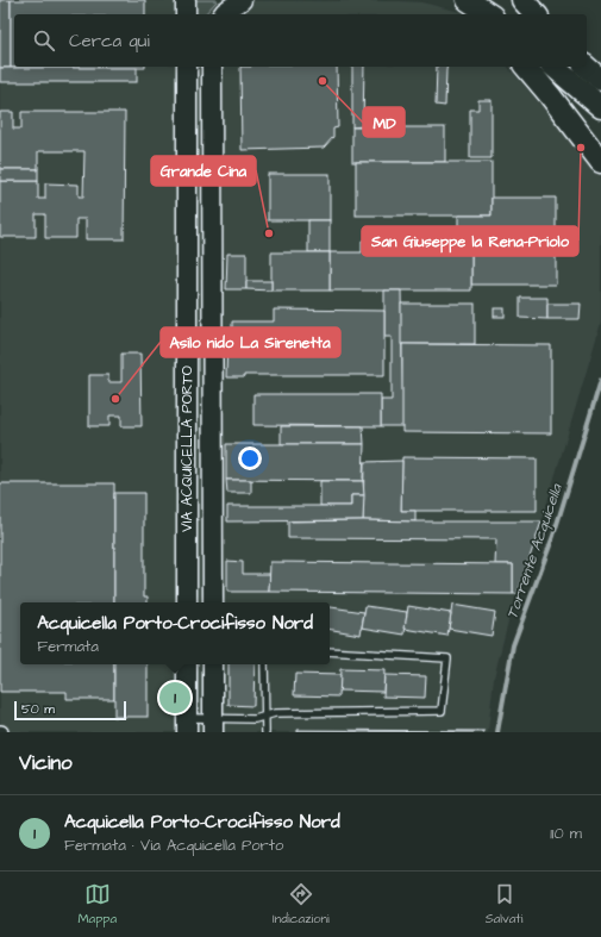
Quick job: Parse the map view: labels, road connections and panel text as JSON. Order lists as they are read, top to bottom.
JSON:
{
  "streets": {
    "main road": ["VIA ACQUICELLA PORTO"]
  },
  "water": ["Torrente Acquicella"],
  "places": [
    "MD",
    "San Giuseppe la Rena-Priolo",
    "Grande Cina",
    "Asilo nido La Sirenetta"
  ],
  "scale_bar": "50 m",
  "page": {
    "search": "Cerca qui",
    "popup": ["Acquicella Porto-Crocifisso Nord", "Fermata"],
    "pins": "1",
    "scale": "50 m",
    "heading": "Vicino",
    "list": [
      {
        "mark": "1",
        "name": "Acquicella Porto-Crocifisso Nord",
        "note": "Fermata · Via Acquicella Porto",
        "value": "110 m"
      }
    ],
    "nav": ["Mappa", "Indicazioni", "Salvati"]
  }
}
